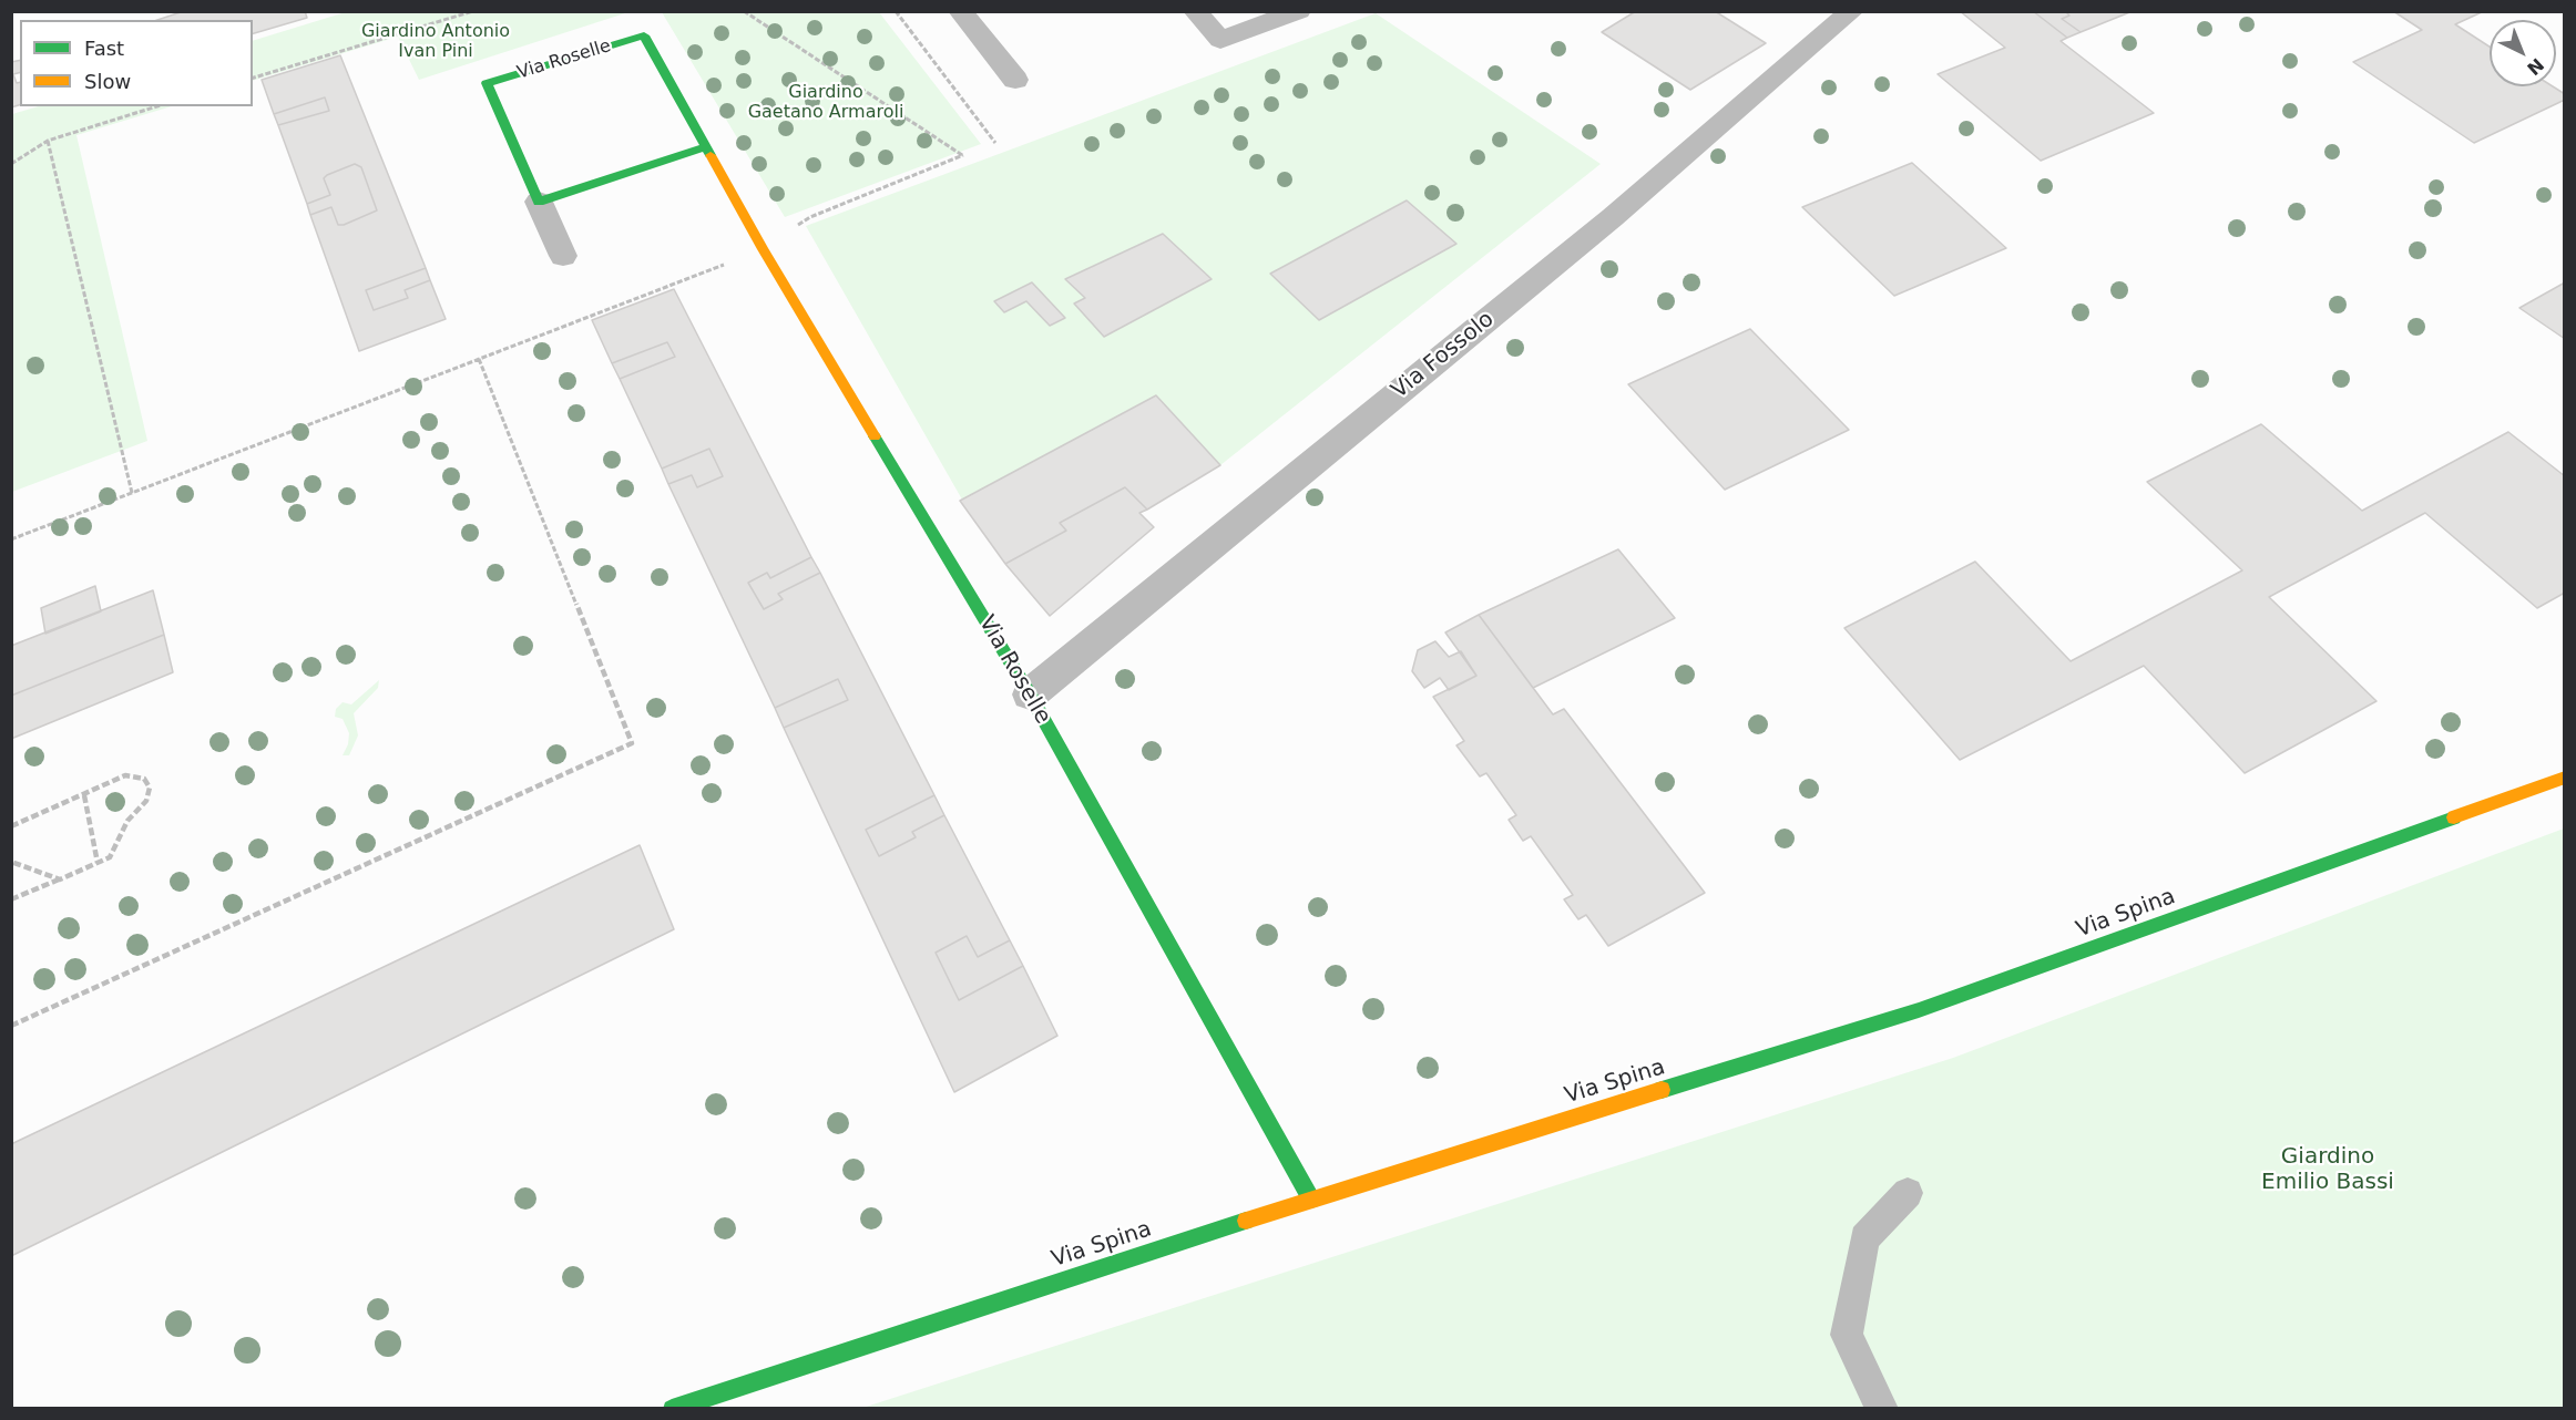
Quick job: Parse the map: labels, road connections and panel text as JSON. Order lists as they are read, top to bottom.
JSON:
{
  "streets": {
    "street": ["Via Roselle", "Via Fossolo", "Via Spina"]
  },
  "crossings": [
    ["Via Roselle", "Via Fossolo"],
    ["Via Roselle", "Via Spina"]
  ],
  "parks": ["Giardino Antonio Ivan Pini", "Giardino Gaetano Armaroli", "Giardino Emilio Bassi"],
  "legend": ["Fast", "Slow"],
  "north": "bottom right"
}
